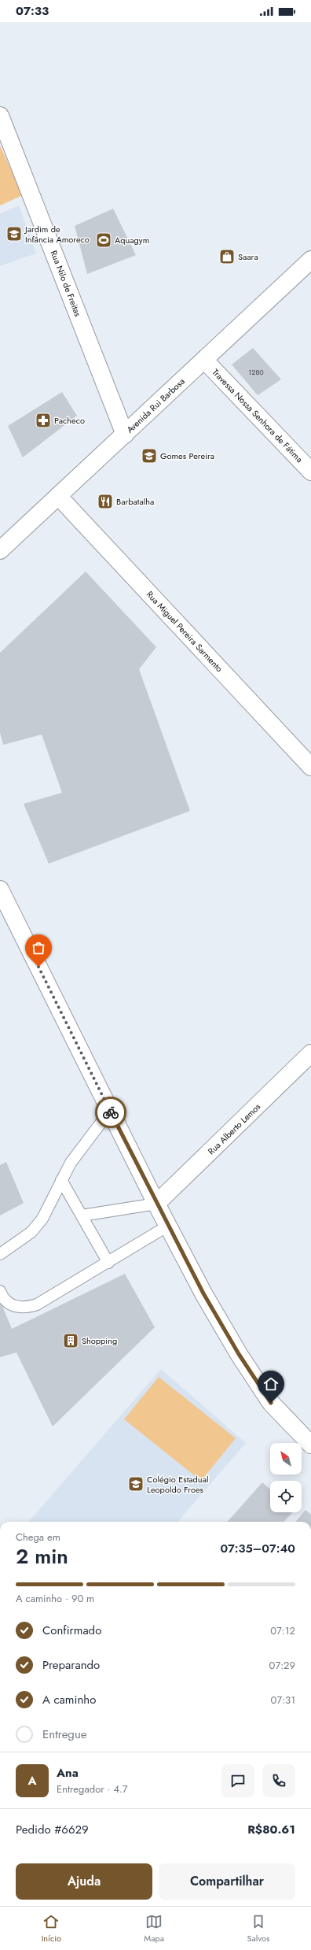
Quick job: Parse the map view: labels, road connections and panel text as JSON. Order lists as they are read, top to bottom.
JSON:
{
  "streets": {
    "street": [
      "Rua Nilo de Freitas",
      "Avenida Rui Barbosa",
      "Travessa Nossa Senhora de Fátima",
      "Rua Miguel Pereira Sarmento",
      "Rua Alberto Lemos"
    ]
  },
  "crossings": [
    ["Rua Nilo de Freitas", "Avenida Rui Barbosa"],
    ["Avenida Rui Barbosa", "Travessa Nossa Senhora de Fátima"],
    ["Avenida Rui Barbosa", "Rua Miguel Pereira Sarmento"]
  ],
  "places": {
    "school or university": ["Jardim de Infância Amoreco", "Gomes Pereira", "Colégio Estadual Leopoldo Froes"],
    "sports": ["Aquagym"],
    "shop": ["Saara"],
    "pharmacy": ["Pacheco"],
    "restaurant": ["Barbatalha"],
    "building": ["Shopping"]
  },
  "house_numbers": ["1280"],
  "north": "top left",
  "page": {
    "status": "07:33",
    "heading": ["2 min", "Chega em", "07:35–07:40"],
    "panel": [
      "Ana",
      "Entregador · 4.7",
      "Pedido #6629",
      "R$80.61"
    ],
    "bar": "A caminho · 90 m",
    "list": [
      ["Confirmado", "07:12"],
      ["Preparando", "07:29"],
      ["A caminho", "07:31"],
      "Entregue"
    ],
    "round": "A",
    "buttons": ["Ajuda", "Compartilhar"],
    "tabs": ["Início", "Mapa", "Salvos"]
  }
}
